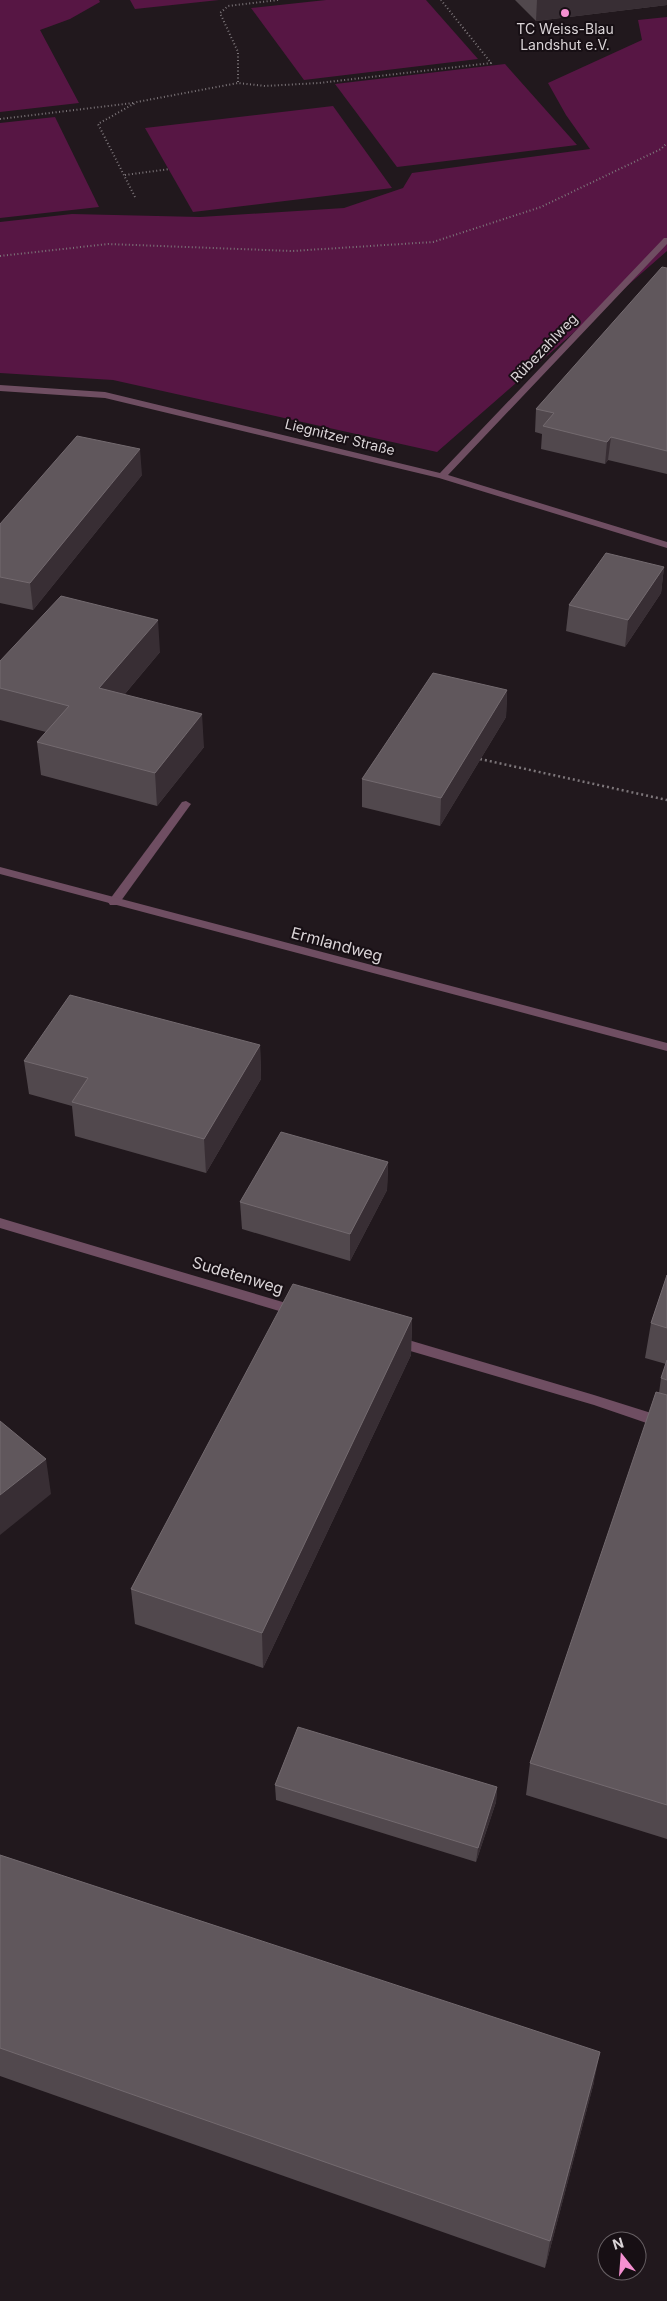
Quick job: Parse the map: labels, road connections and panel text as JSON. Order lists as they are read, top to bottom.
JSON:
{
  "streets": {
    "street": [
      "Rübezahlweg",
      "Liegnitzer Straße",
      "Ermlandweg",
      "Sudetenweg"
    ]
  },
  "crossings": [
    ["Rübezahlweg", "Liegnitzer Straße"]
  ],
  "places": ["TC Weiss-Blau Landshut e.V."],
  "north": "top"
}
